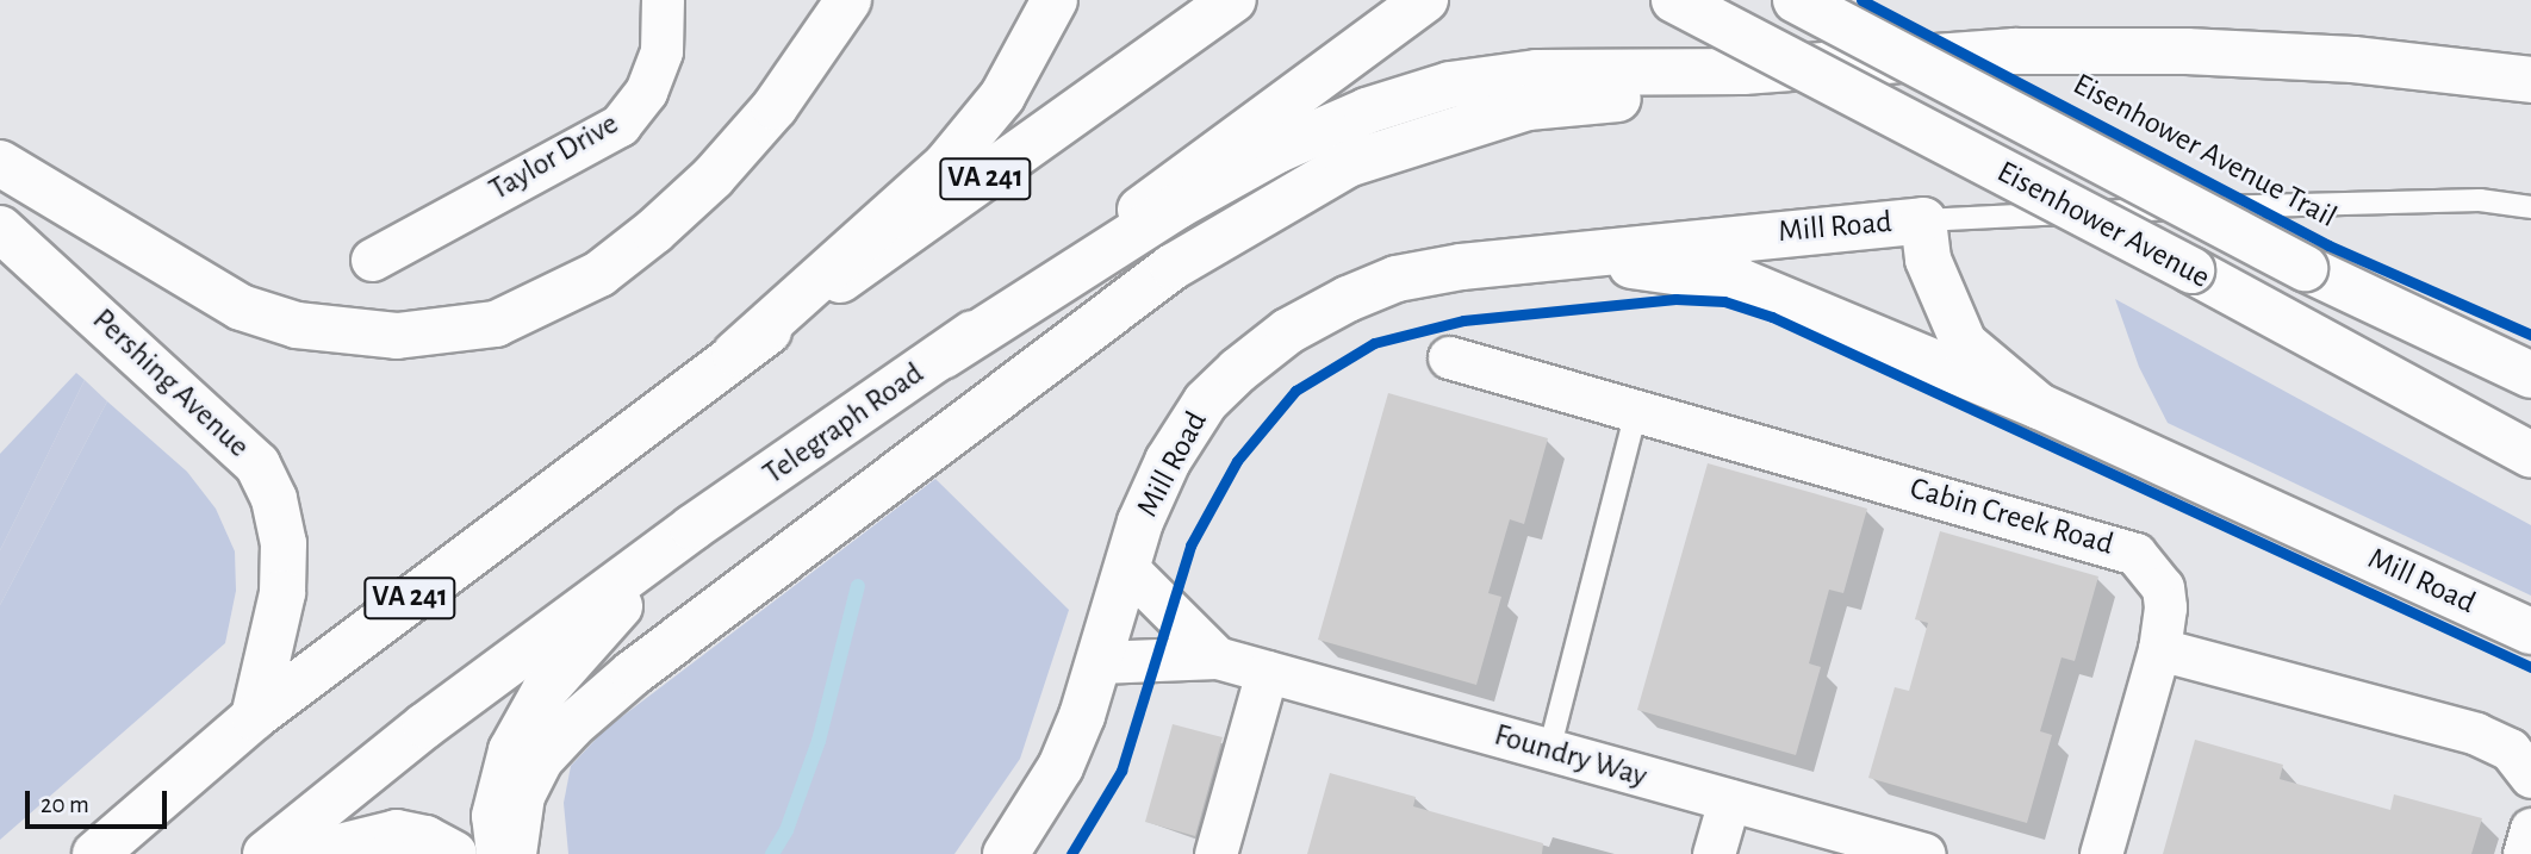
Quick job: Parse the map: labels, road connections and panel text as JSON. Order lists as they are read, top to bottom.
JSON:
{
  "streets": {
    "main road": [
      "VA 241",
      "Eisenhower Avenue",
      "Mill Road",
      "Pershing Avenue",
      "Telegraph Road"
    ],
    "street": ["Taylor Drive", "Cabin Creek Road", "Foundry Way"],
    "cycle path": ["Eisenhower Avenue Trail"]
  },
  "crossings": [
    ["VA 241", "Pershing Avenue"],
    ["Mill Road", "Foundry Way"]
  ],
  "scale_bar": "20 m"
}
